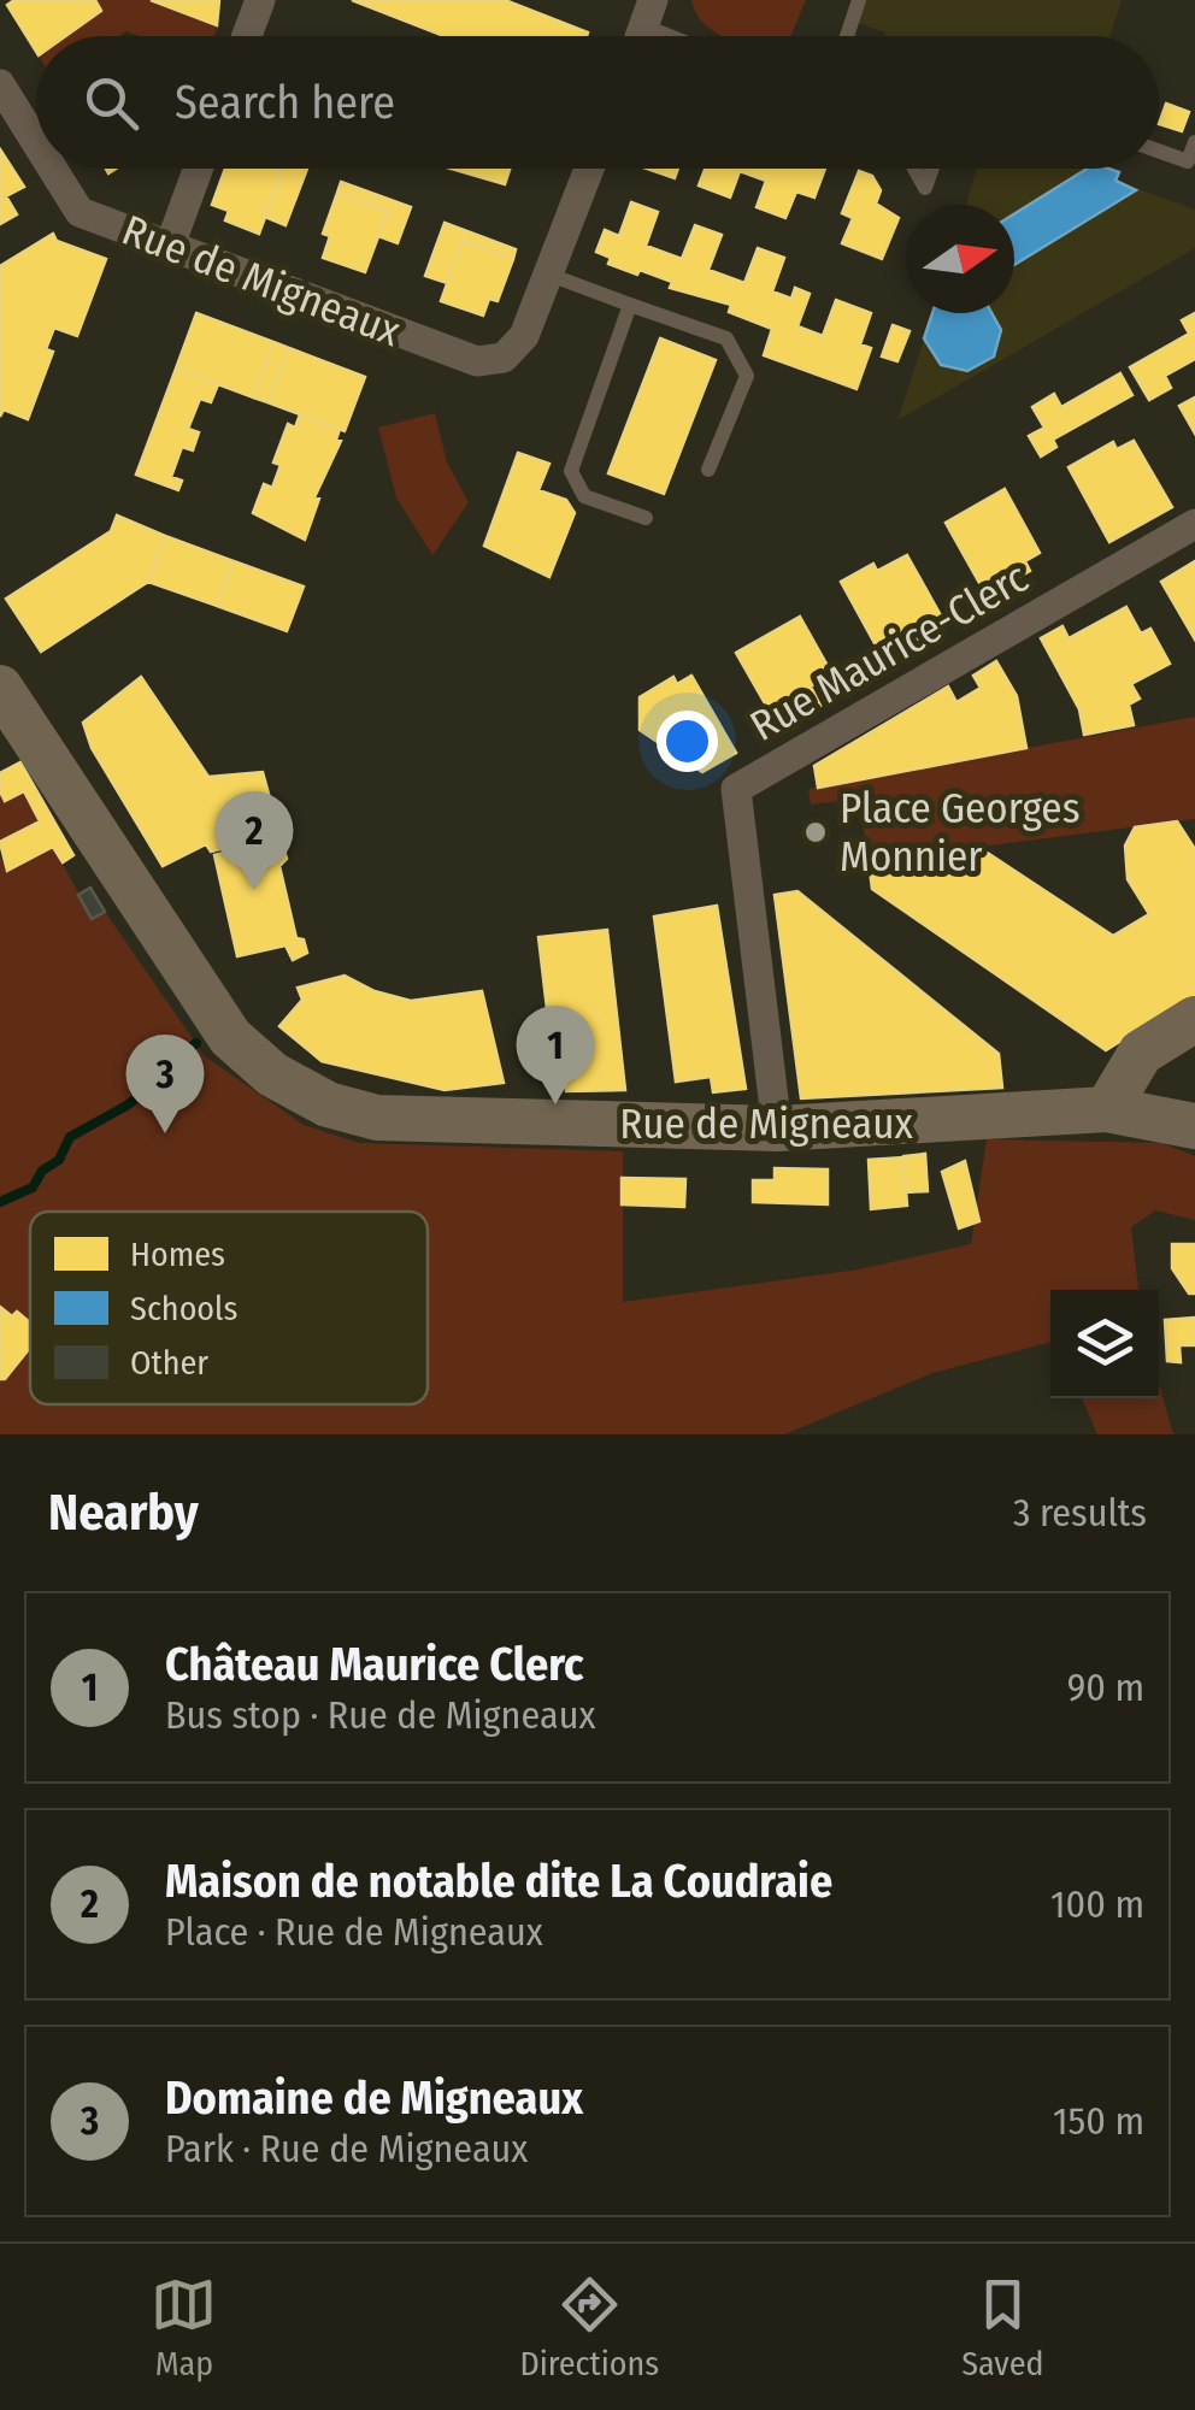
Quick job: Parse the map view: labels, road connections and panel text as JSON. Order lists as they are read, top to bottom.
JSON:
{
  "streets": {
    "street": ["Rue de Migneaux", "Rue Maurice-Clerc"]
  },
  "crossings": [
    ["Rue de Migneaux", "Rue Maurice-Clerc"]
  ],
  "places": ["Place Georges Monnier"],
  "legend": ["Homes", "Schools", "Other"],
  "north": "right",
  "page": {
    "search": "Search here",
    "pins": ["2", "1", "3"],
    "heading": ["Nearby", "3 results"],
    "list": [
      {
        "mark": "1",
        "name": "Château Maurice Clerc",
        "note": "Bus stop · Rue de Migneaux",
        "value": "90 m"
      },
      {
        "mark": "2",
        "name": "Maison de notable dite La Coudraie",
        "note": "Place · Rue de Migneaux",
        "value": "100 m"
      },
      {
        "mark": "3",
        "name": "Domaine de Migneaux",
        "note": "Park · Rue de Migneaux",
        "value": "150 m"
      }
    ],
    "nav": ["Map", "Directions", "Saved"]
  }
}
